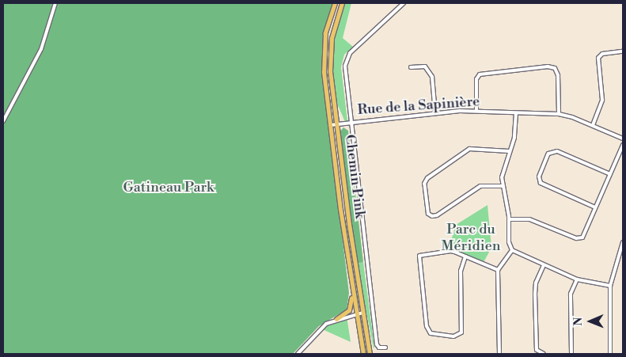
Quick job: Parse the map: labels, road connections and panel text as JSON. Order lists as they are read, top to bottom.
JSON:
{
  "streets": {
    "main road": ["Chemin Pink"],
    "street": ["Rue de la Sapinière"]
  },
  "crossings": [
    ["Rue de la Sapinière", "Chemin Pink"]
  ],
  "parks": ["Gatineau Park", "Parc du Méridien"],
  "north": "left"
}
